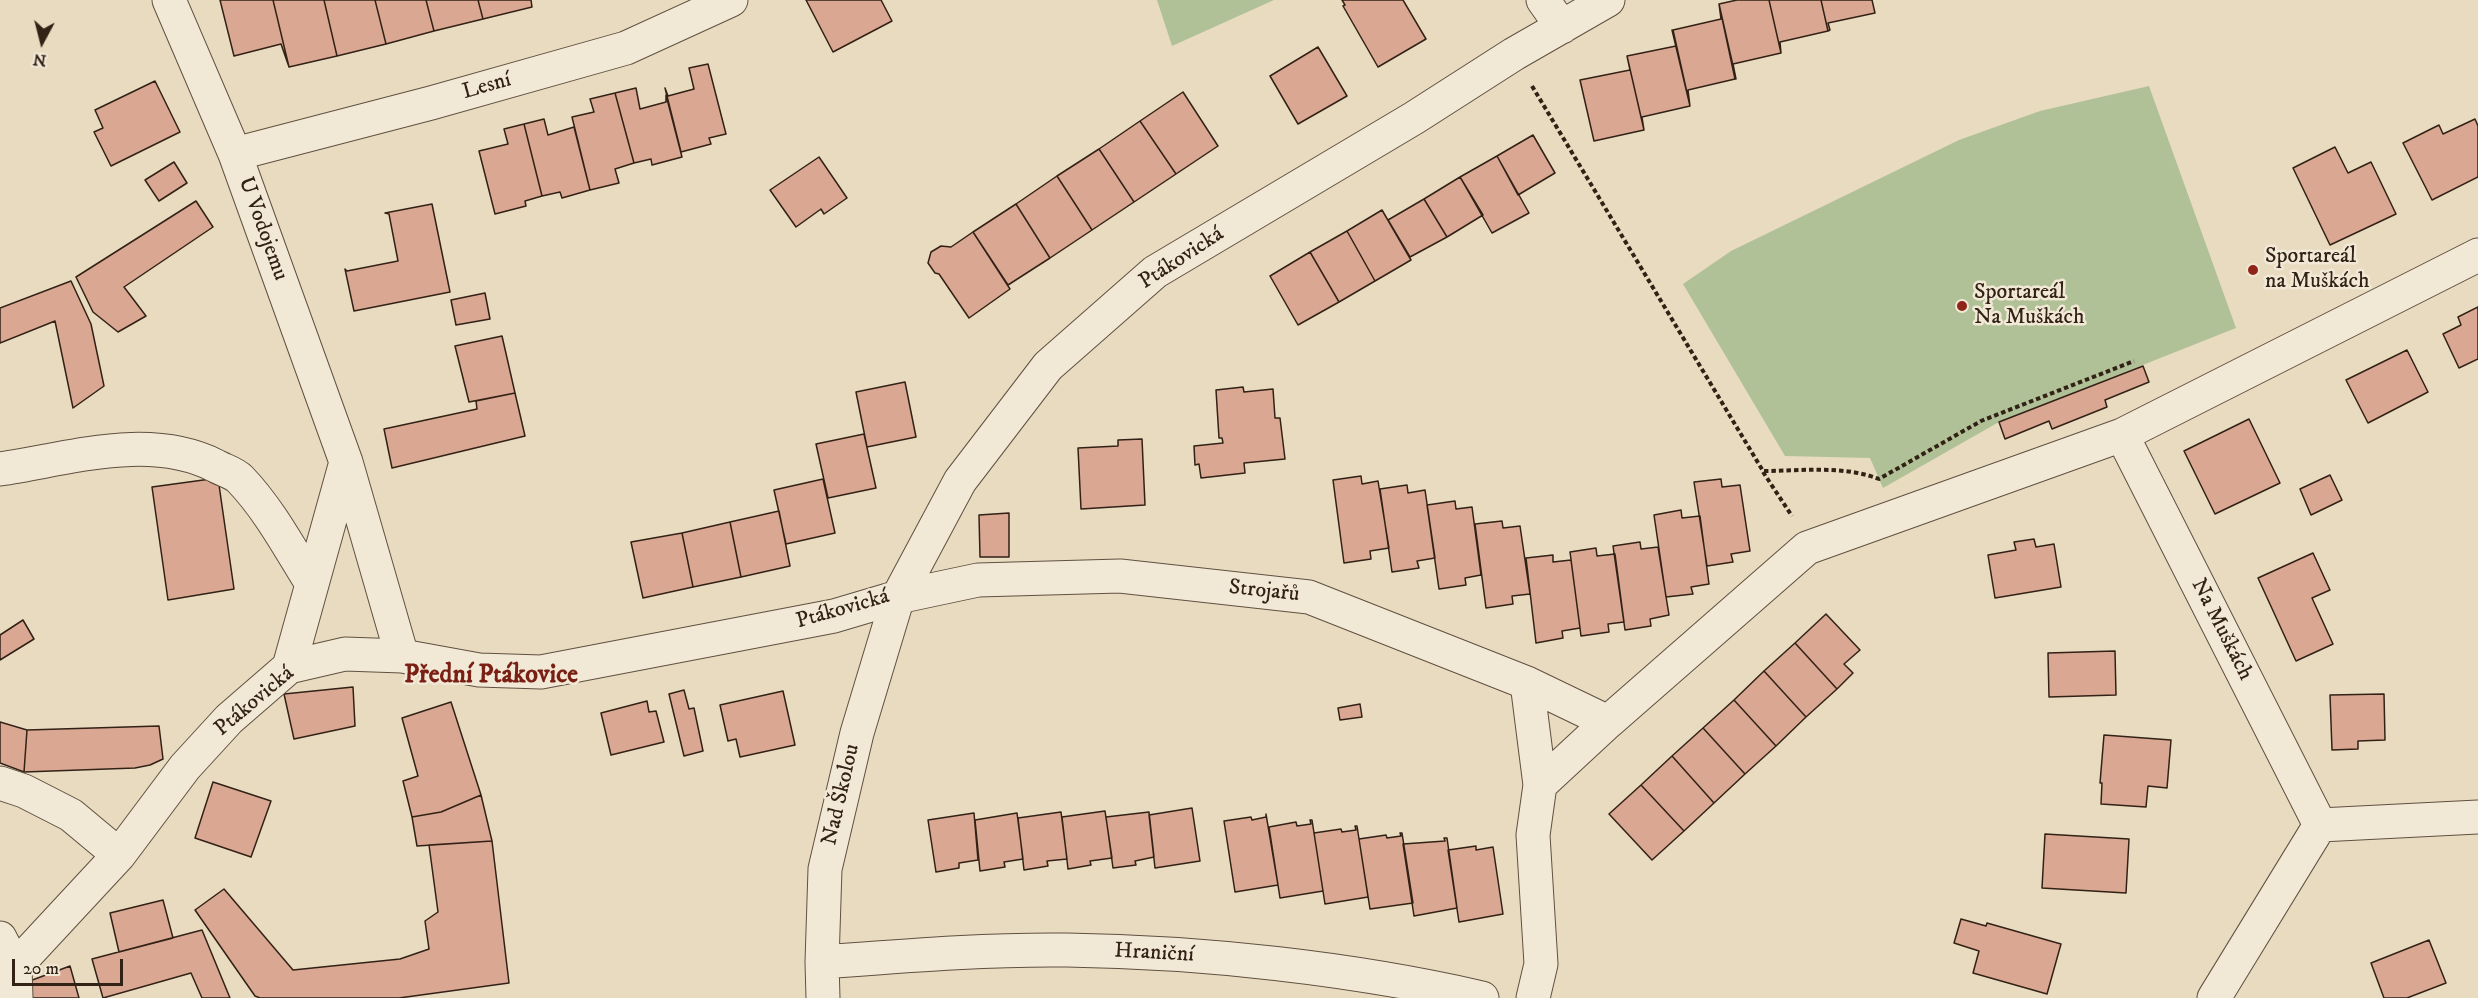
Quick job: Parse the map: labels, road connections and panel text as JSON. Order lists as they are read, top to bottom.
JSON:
{
  "streets": {
    "street": [
      "Lesní",
      "U Vodojemu",
      "Ptákovická",
      "Strojařů",
      "Na Muškách",
      "Nad Školou",
      "Hraniční"
    ]
  },
  "crossings": [
    ["Lesní", "U Vodojemu"],
    ["U Vodojemu", "Ptákovická"],
    ["Ptákovická", "Strojařů"],
    ["Ptákovická", "Nad Školou"],
    ["Strojařů", "Nad Školou"],
    ["Nad Školou", "Hraniční"]
  ],
  "districts": ["Přední Ptákovice"],
  "places": ["Sportareál na Muškách", "Sportareál Na Muškách"],
  "scale_bar": "20 m",
  "north": "bottom"
}
